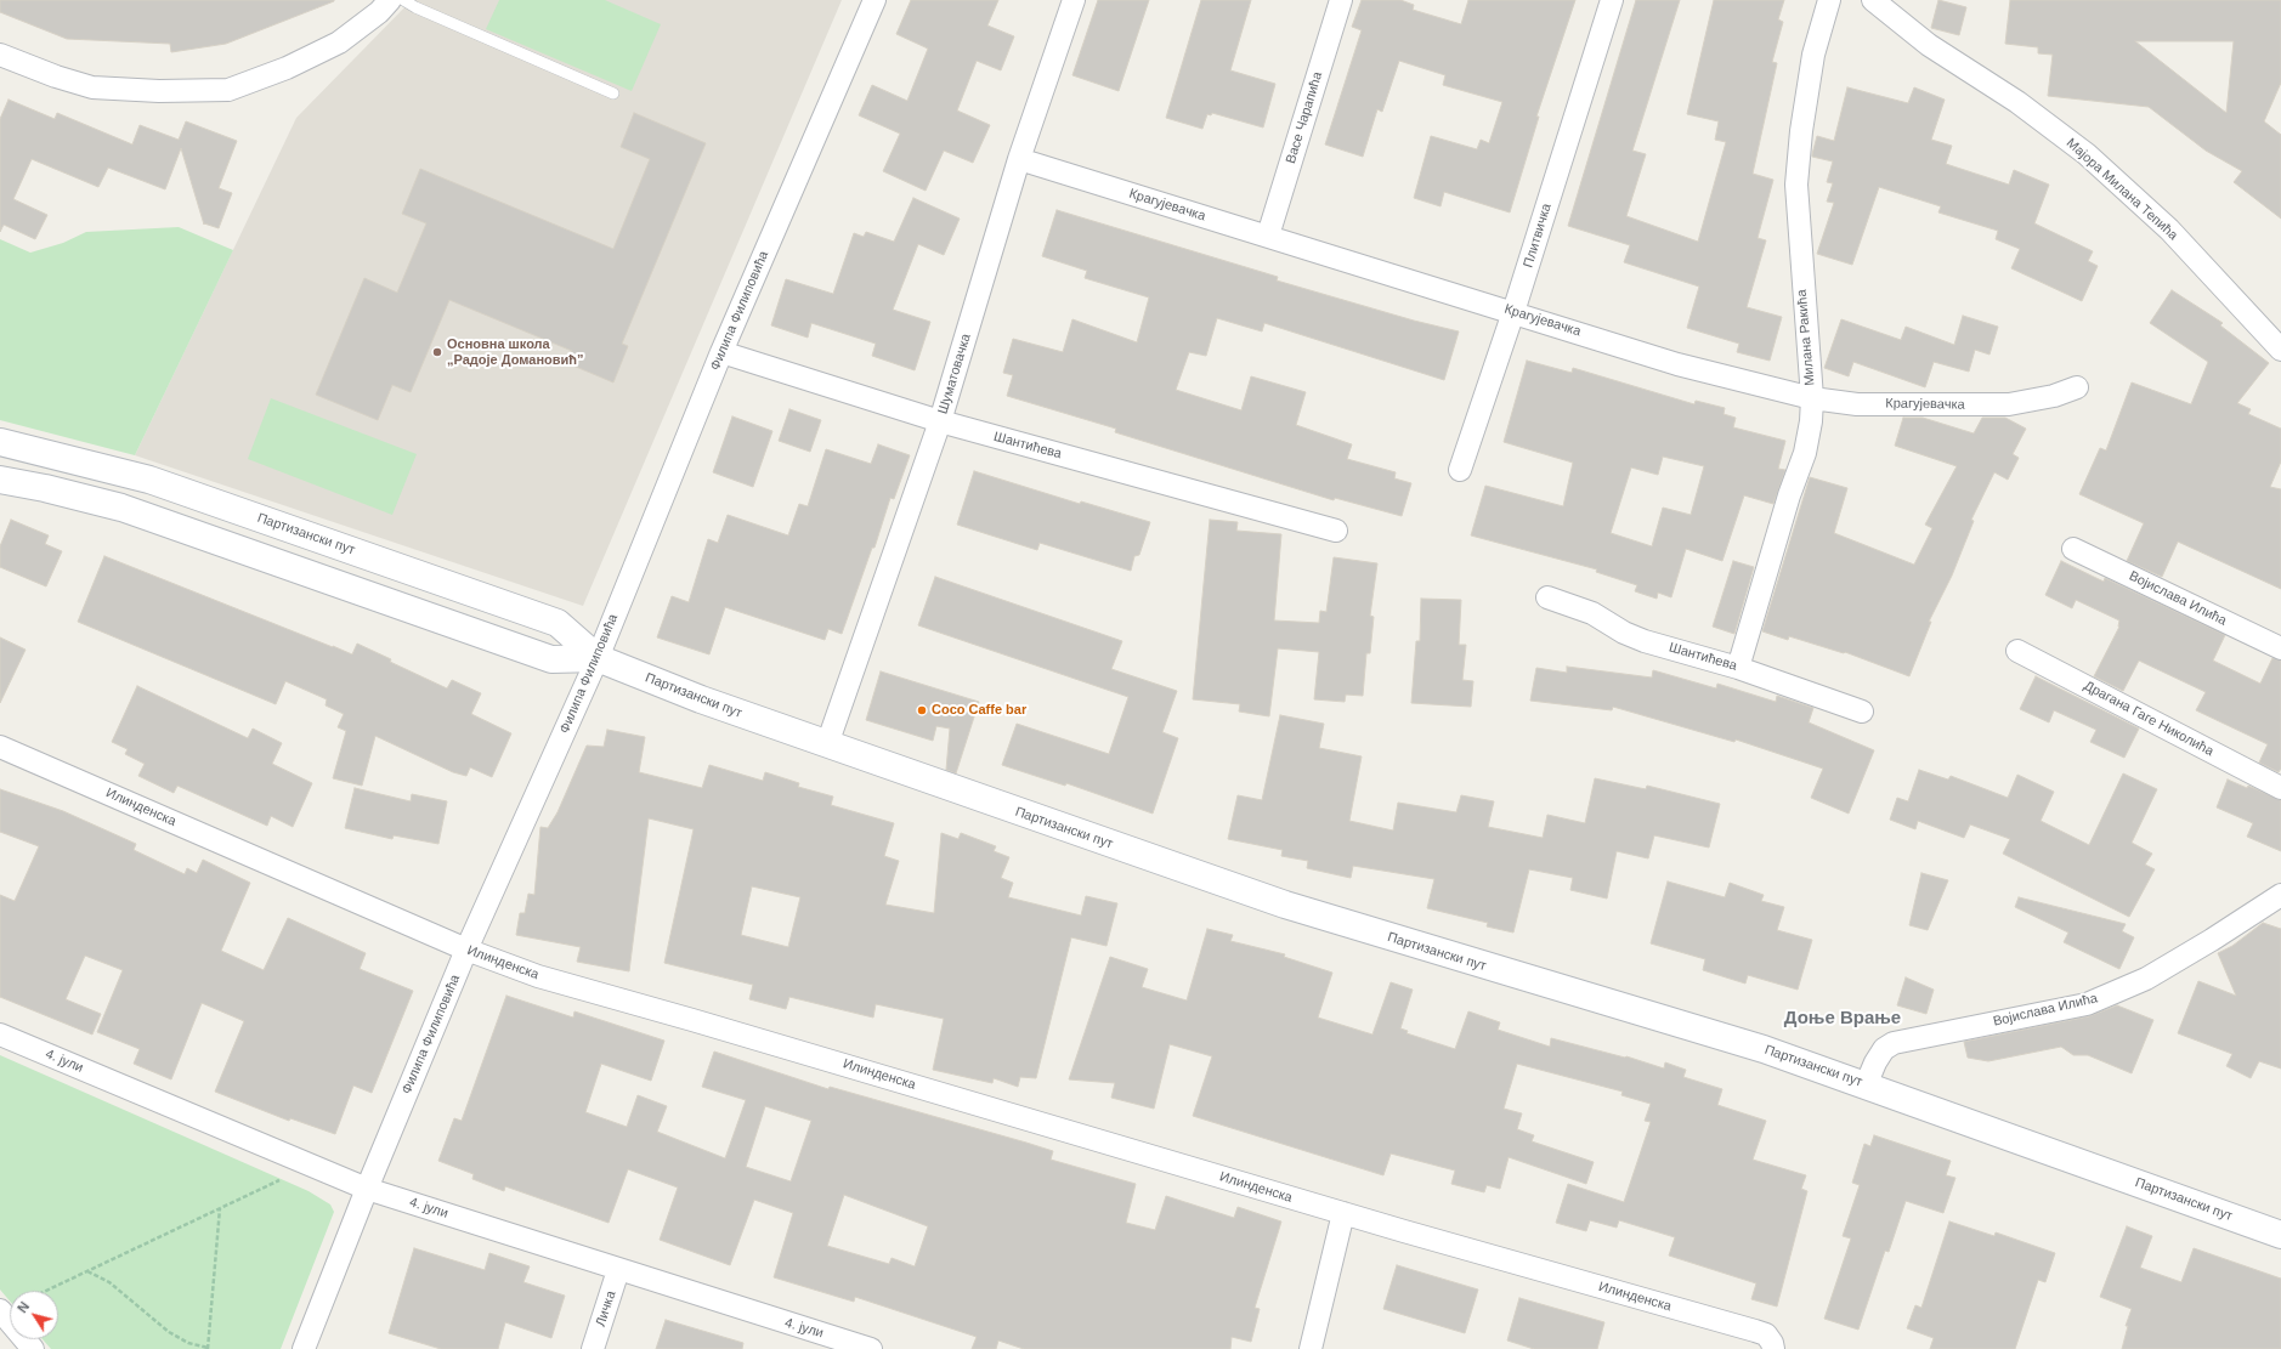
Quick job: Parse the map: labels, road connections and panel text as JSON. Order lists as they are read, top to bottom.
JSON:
{
  "streets": {
    "main road": ["Партизански пут"],
    "street": [
      "Васе Чарапића",
      "Мајора Милана Тепића",
      "Крагујевачка",
      "Плитвичка",
      "Филипа Филиповића",
      "Милана Ракића",
      "Шуматовачка",
      "Шантићева",
      "Војислава Илића",
      "Драгана Гаге Николића",
      "Илинденска",
      "4. јули",
      "Личка"
    ]
  },
  "crossings": [
    ["Васе Чарапића", "Крагујевачка"],
    ["Крагујевачка", "Плитвичка"],
    ["Крагујевачка", "Милана Ракића"],
    ["Крагујевачка", "Шуматовачка"],
    ["Филипа Филиповића", "Шантићева"],
    ["Филипа Филиповића", "Партизански пут"],
    ["Филипа Филиповића", "Илинденска"],
    ["Филипа Филиповића", "4. јули"],
    ["Милана Ракића", "Шантићева"],
    ["Шуматовачка", "Шантићева"],
    ["Шуматовачка", "Партизански пут"],
    ["Партизански пут", "Војислава Илића"],
    ["4. јули", "Личка"]
  ],
  "districts": ["Доње Врање"],
  "places": ["Основна школа „Радоје Домановић”", "Coco Caffe bar"],
  "north": "top left"
}
